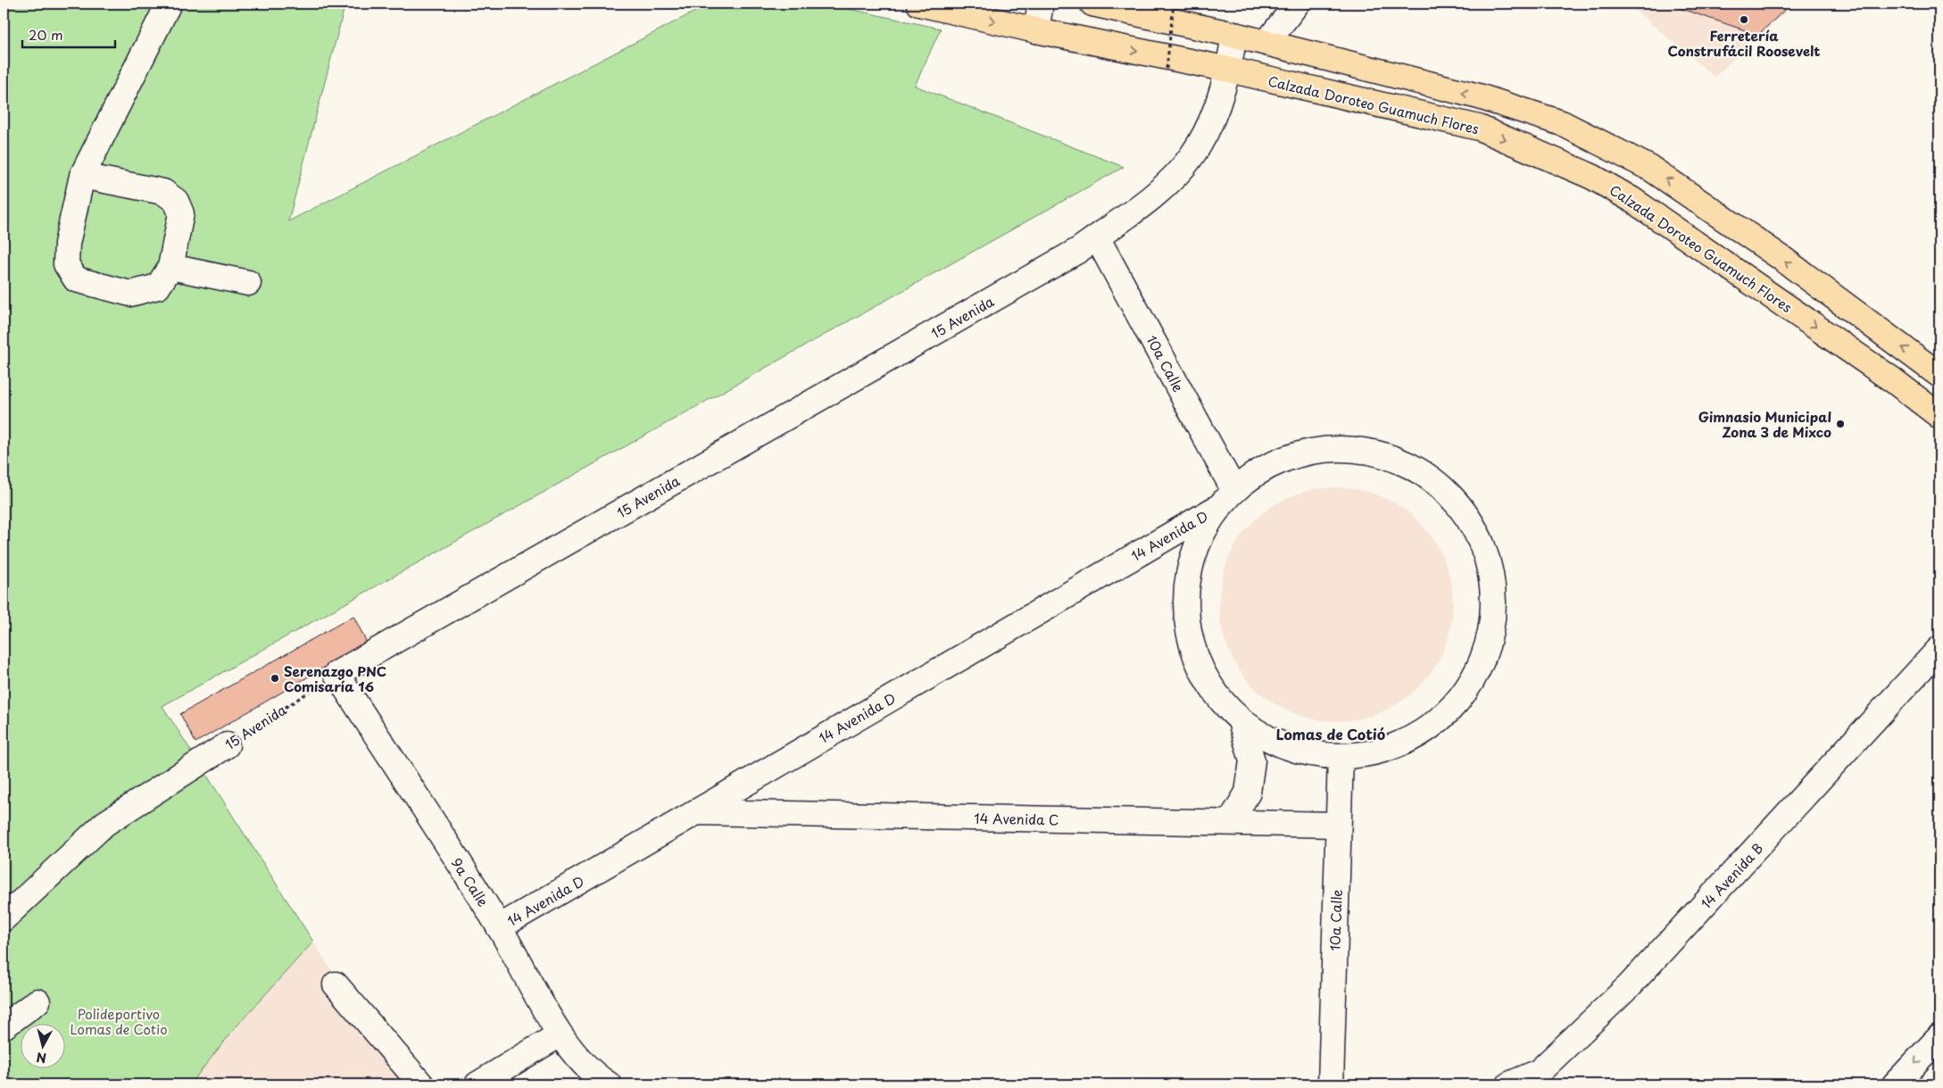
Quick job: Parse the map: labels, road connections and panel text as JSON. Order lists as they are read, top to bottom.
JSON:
{
  "streets": {
    "main road": ["Calzada Doroteo Guamuch Flores"],
    "street": [
      "15 Avenida",
      "10a Calle",
      "14 Avenida D",
      "14 Avenida C",
      "14 Avenida B",
      "9a Calle"
    ]
  },
  "crossings": [
    ["Calzada Doroteo Guamuch Flores", "15 Avenida"],
    ["15 Avenida", "10a Calle"],
    ["15 Avenida", "9a Calle"],
    ["10a Calle", "14 Avenida C"],
    ["14 Avenida D", "14 Avenida C"],
    ["14 Avenida D", "9a Calle"]
  ],
  "districts": ["Lomas de Cotió"],
  "parks": ["Polideportivo Lomas de Cotio"],
  "places": ["Ferretería Construfácil Roosevelt", "Gimnasio Municipal Zona 3 de Mixco", "Serenazgo PNC Comisaría 16"],
  "scale_bar": "20 m",
  "north": "bottom"
}
